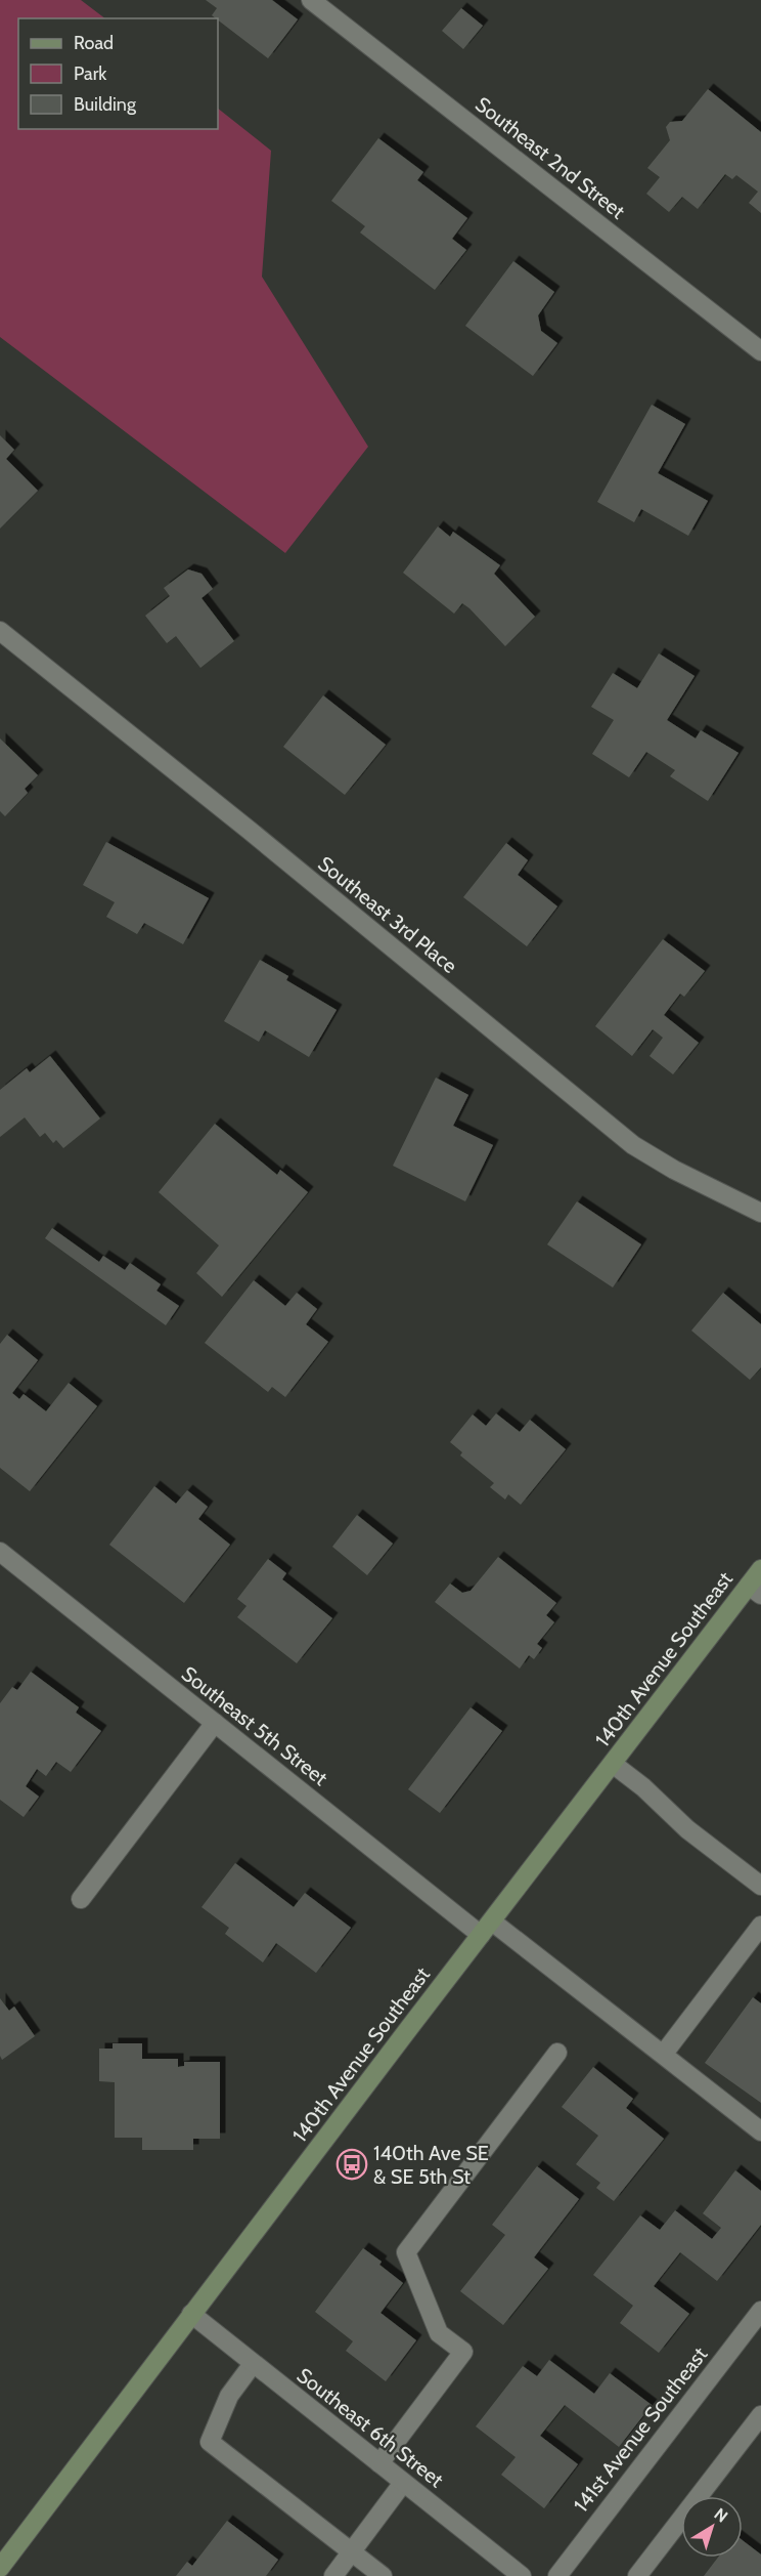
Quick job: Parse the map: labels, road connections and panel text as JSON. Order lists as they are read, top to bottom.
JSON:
{
  "streets": {
    "street": [
      "Southeast 2nd Street",
      "Southeast 3rd Place",
      "140th Avenue Southeast",
      "Southeast 5th Street",
      "Southeast 6th Street",
      "141st Avenue Southeast"
    ]
  },
  "crossings": [
    ["140th Avenue Southeast", "Southeast 5th Street"],
    ["140th Avenue Southeast", "Southeast 6th Street"]
  ],
  "places": {
    "bus stop": ["140th Ave SE & SE 5th St"]
  },
  "legend": ["Road", "Park", "Building"],
  "north": "top right"
}
